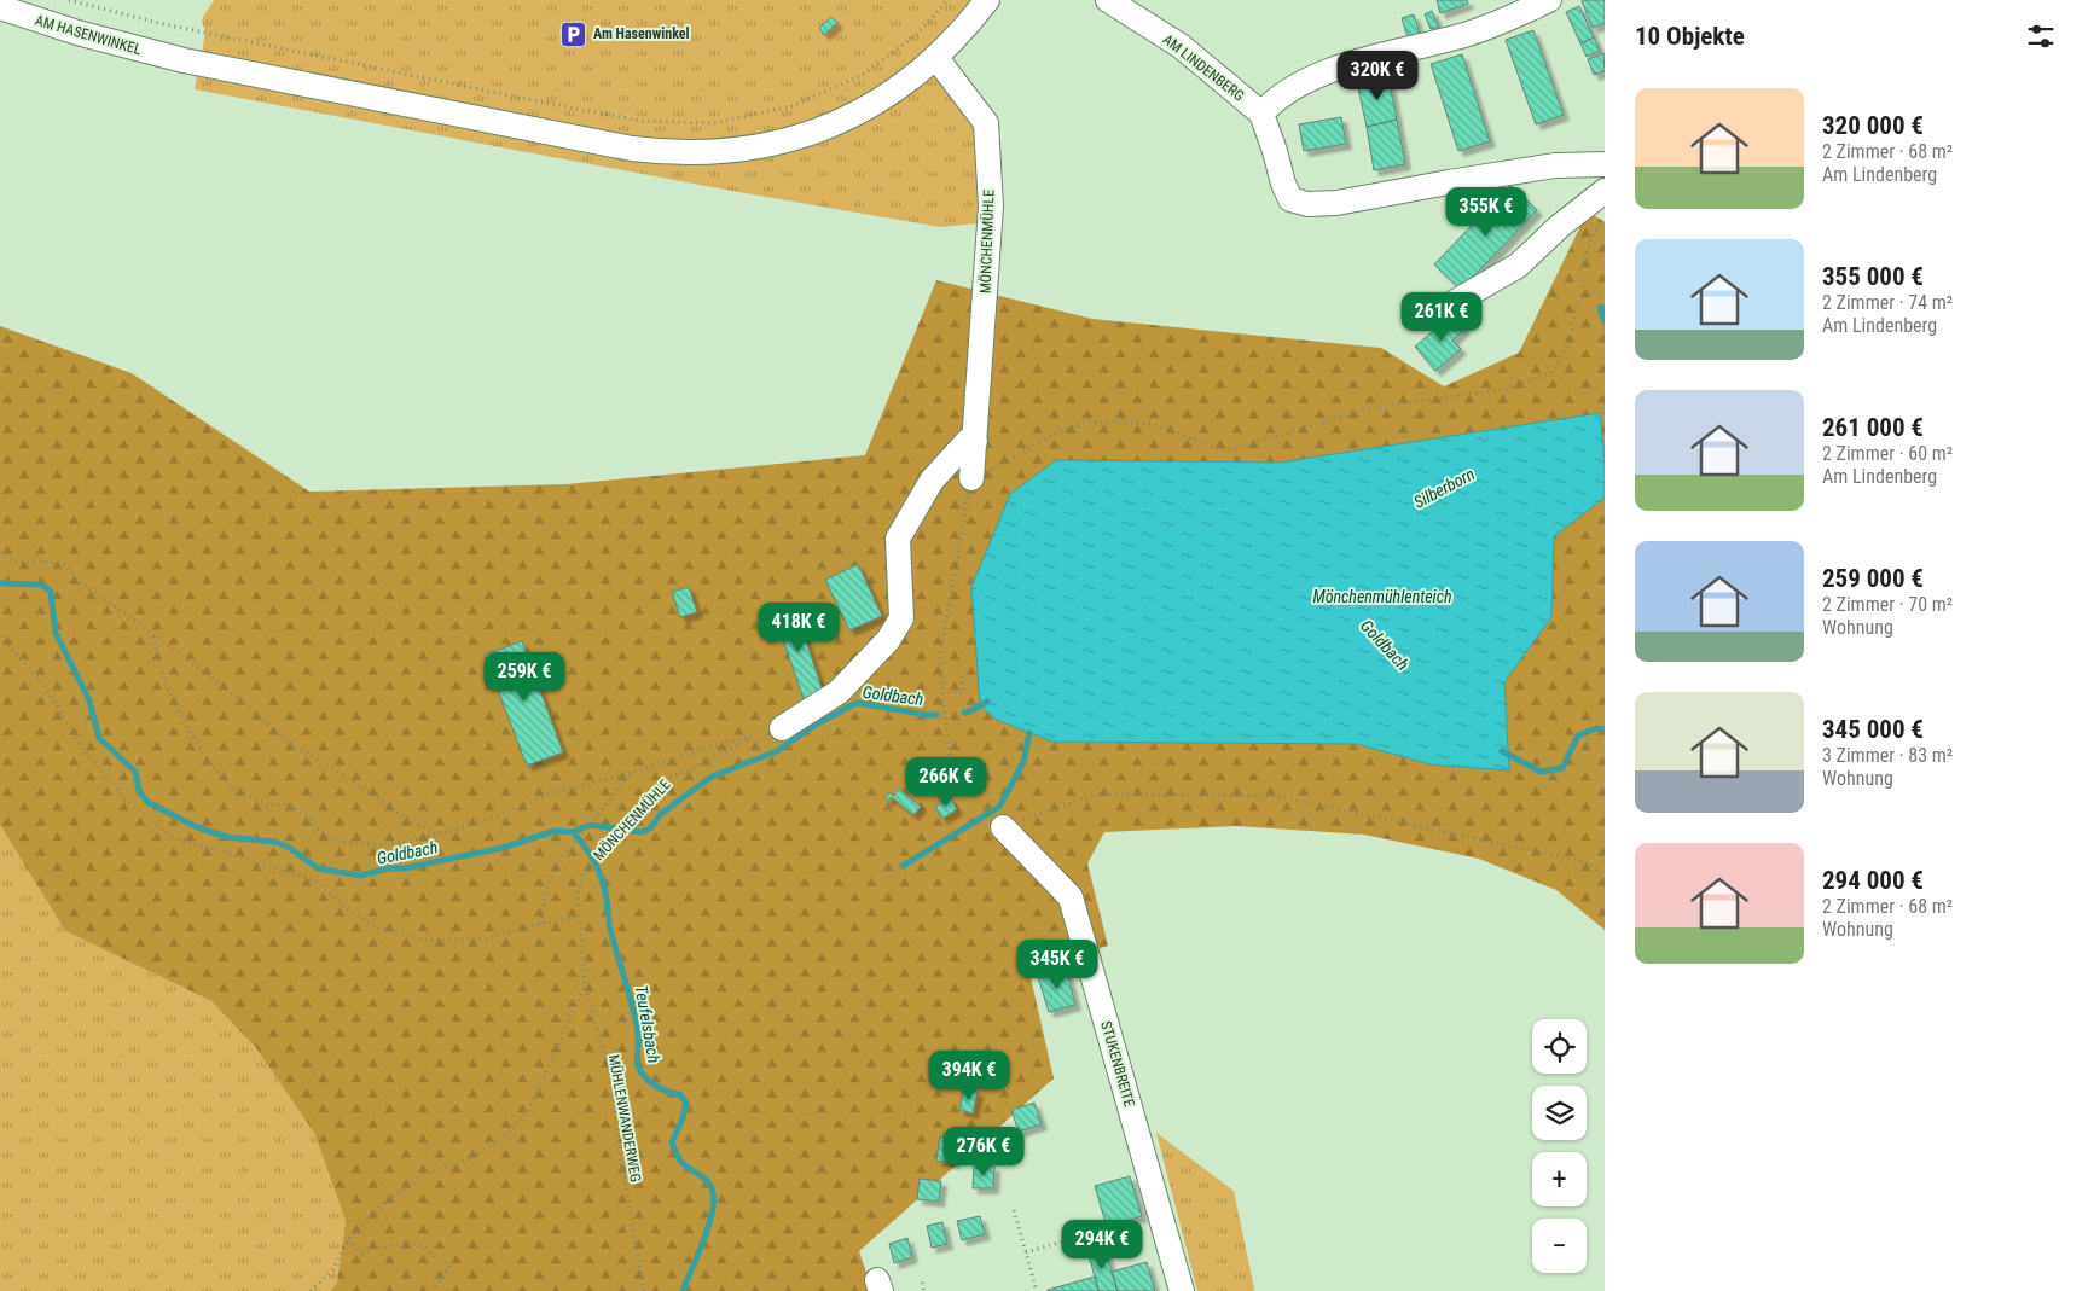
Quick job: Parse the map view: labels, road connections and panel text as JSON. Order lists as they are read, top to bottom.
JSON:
{
  "streets": {
    "street": [
      "AM HASENWINKEL",
      "AM LINDENBERG",
      "MÖNCHENMÜHLE",
      "STUKENBREITE"
    ],
    "path": ["MÜHLENWANDERWEG"]
  },
  "crossings": [
    ["AM HASENWINKEL", "MÖNCHENMÜHLE"],
    ["MÖNCHENMÜHLE", "MÜHLENWANDERWEG"]
  ],
  "water": [
    "Silberborn",
    "Mönchenmühlenteich",
    "Goldbach",
    "Teufelsbach"
  ],
  "places": {
    "parking": ["Am Hasenwinkel"]
  },
  "page": {
    "heading": "10 Objekte",
    "price": [
      "320K €",
      "355K €",
      "261K €",
      "418K €",
      "259K €",
      "266K €",
      "345K €",
      "394K €",
      "276K €",
      "294K €"
    ],
    "list": [
      {
        "name": "320 000 €",
        "note": "2 Zimmer · 68 m² · Am Lindenberg"
      },
      {
        "name": "355 000 €",
        "note": "2 Zimmer · 74 m² · Am Lindenberg"
      },
      {
        "name": "261 000 €",
        "note": "2 Zimmer · 60 m² · Am Lindenberg"
      },
      {
        "name": "259 000 €",
        "note": "2 Zimmer · 70 m² · Wohnung"
      },
      {
        "name": "345 000 €",
        "note": "3 Zimmer · 83 m² · Wohnung"
      },
      {
        "name": "294 000 €",
        "note": "2 Zimmer · 68 m² · Wohnung"
      }
    ],
    "map_buttons": ["+", "−"]
  }
}
